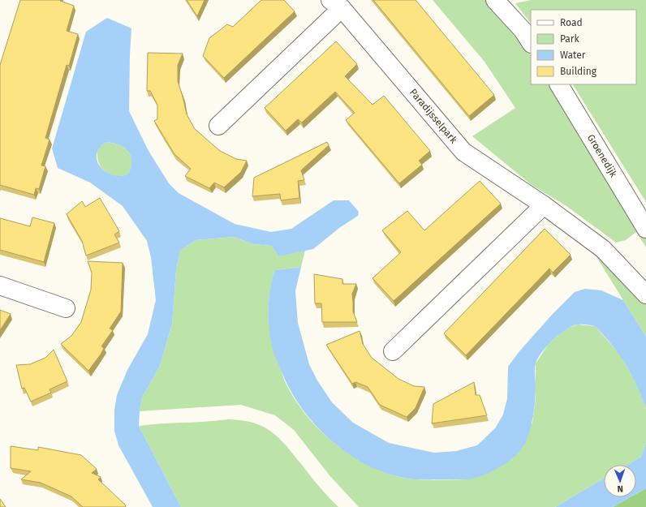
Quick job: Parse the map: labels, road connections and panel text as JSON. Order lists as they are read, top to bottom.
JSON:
{
  "streets": {
    "street": ["Paradijsselpark", "Groenedijk"]
  },
  "legend": [
    "Road",
    "Park",
    "Water",
    "Building"
  ],
  "north": "bottom"
}
